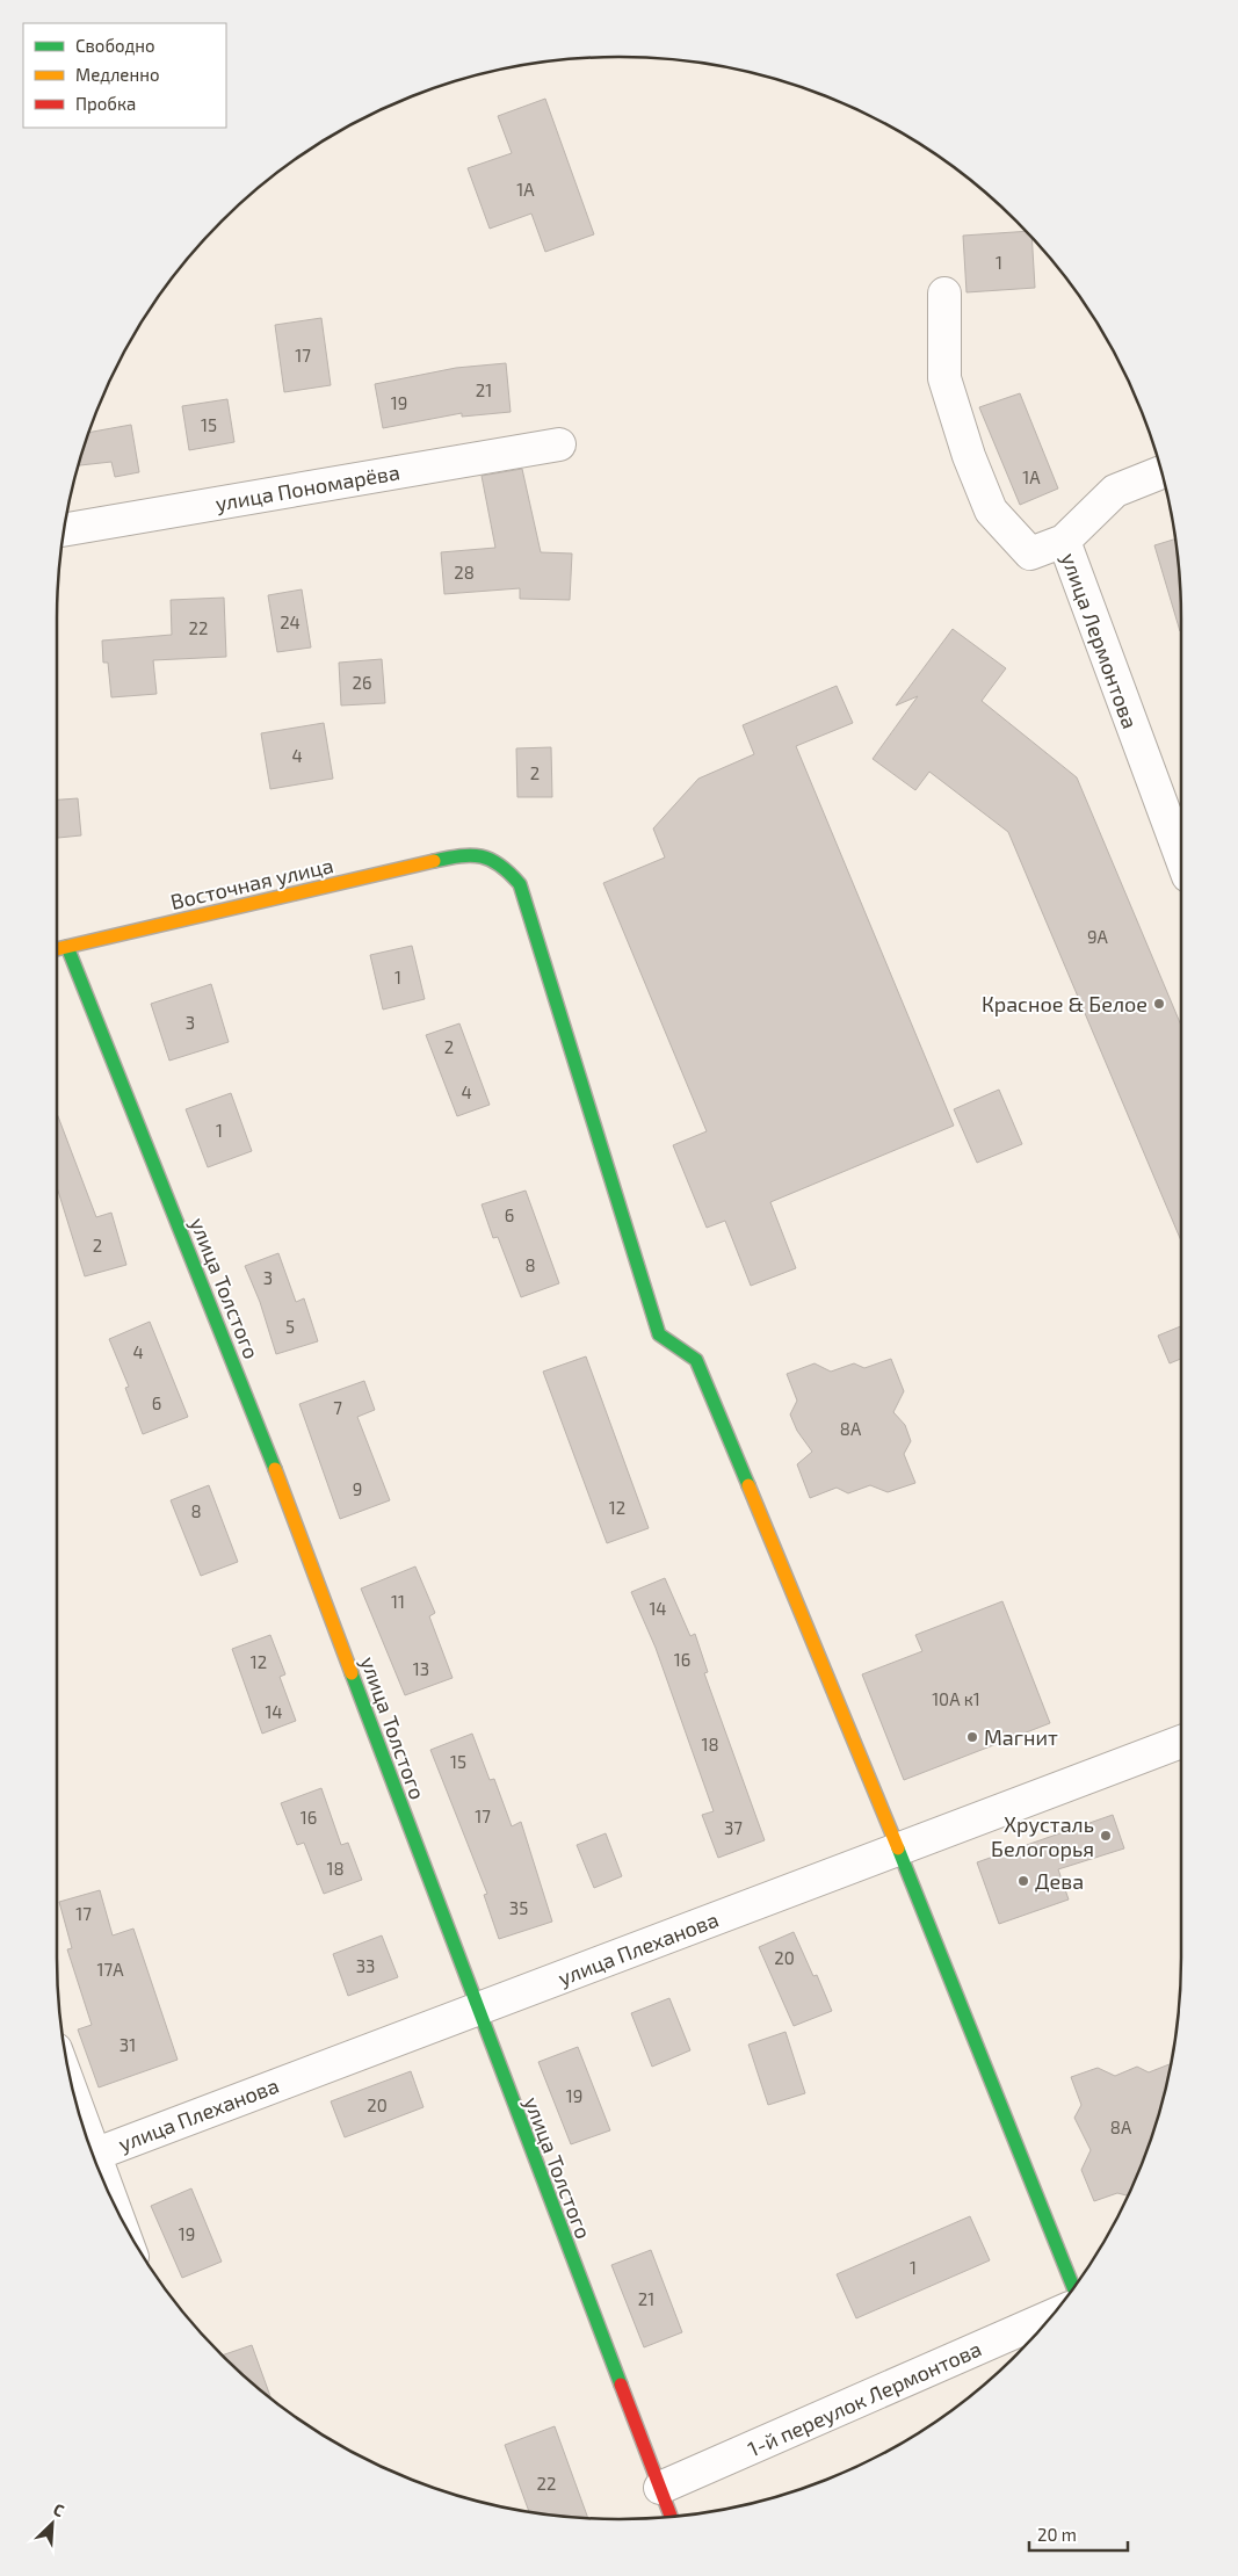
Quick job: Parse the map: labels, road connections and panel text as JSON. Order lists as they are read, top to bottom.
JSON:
{
  "streets": {
    "street": [
      "улица Пономарёва",
      "улица Лермонтова",
      "Восточная улица",
      "улица Толстого",
      "улица Плеханова",
      "1-й переулок Лермонтова"
    ]
  },
  "crossings": [
    ["Восточная улица", "улица Толстого"],
    ["Восточная улица", "улица Плеханова"],
    ["улица Толстого", "улица Плеханова"],
    ["улица Толстого", "1-й переулок Лермонтова"]
  ],
  "places": [
    "Красное & Белое",
    "Магнит",
    "Хрусталь Белогорья",
    "Дева"
  ],
  "house_numbers": [
    "1А",
    "1",
    "17",
    "21",
    "19",
    "15",
    "1А",
    "28",
    "24",
    "22",
    "26",
    "4",
    "2",
    "9А",
    "1",
    "3",
    "2",
    "4",
    "1",
    "6",
    "2",
    "8",
    "3",
    "5",
    "4",
    "6",
    "7",
    "8А",
    "9",
    "12",
    "8",
    "11",
    "14",
    "16",
    "12",
    "13",
    "10А к1",
    "14",
    "18",
    "15",
    "17",
    "16",
    "37",
    "18",
    "35",
    "17",
    "20",
    "33",
    "17А",
    "31",
    "19",
    "20",
    "8А",
    "19",
    "1",
    "21",
    "22"
  ],
  "legend": ["Свободно", "Медленно", "Пробка"],
  "scale_bar": "20 m",
  "north": "top right"
}
